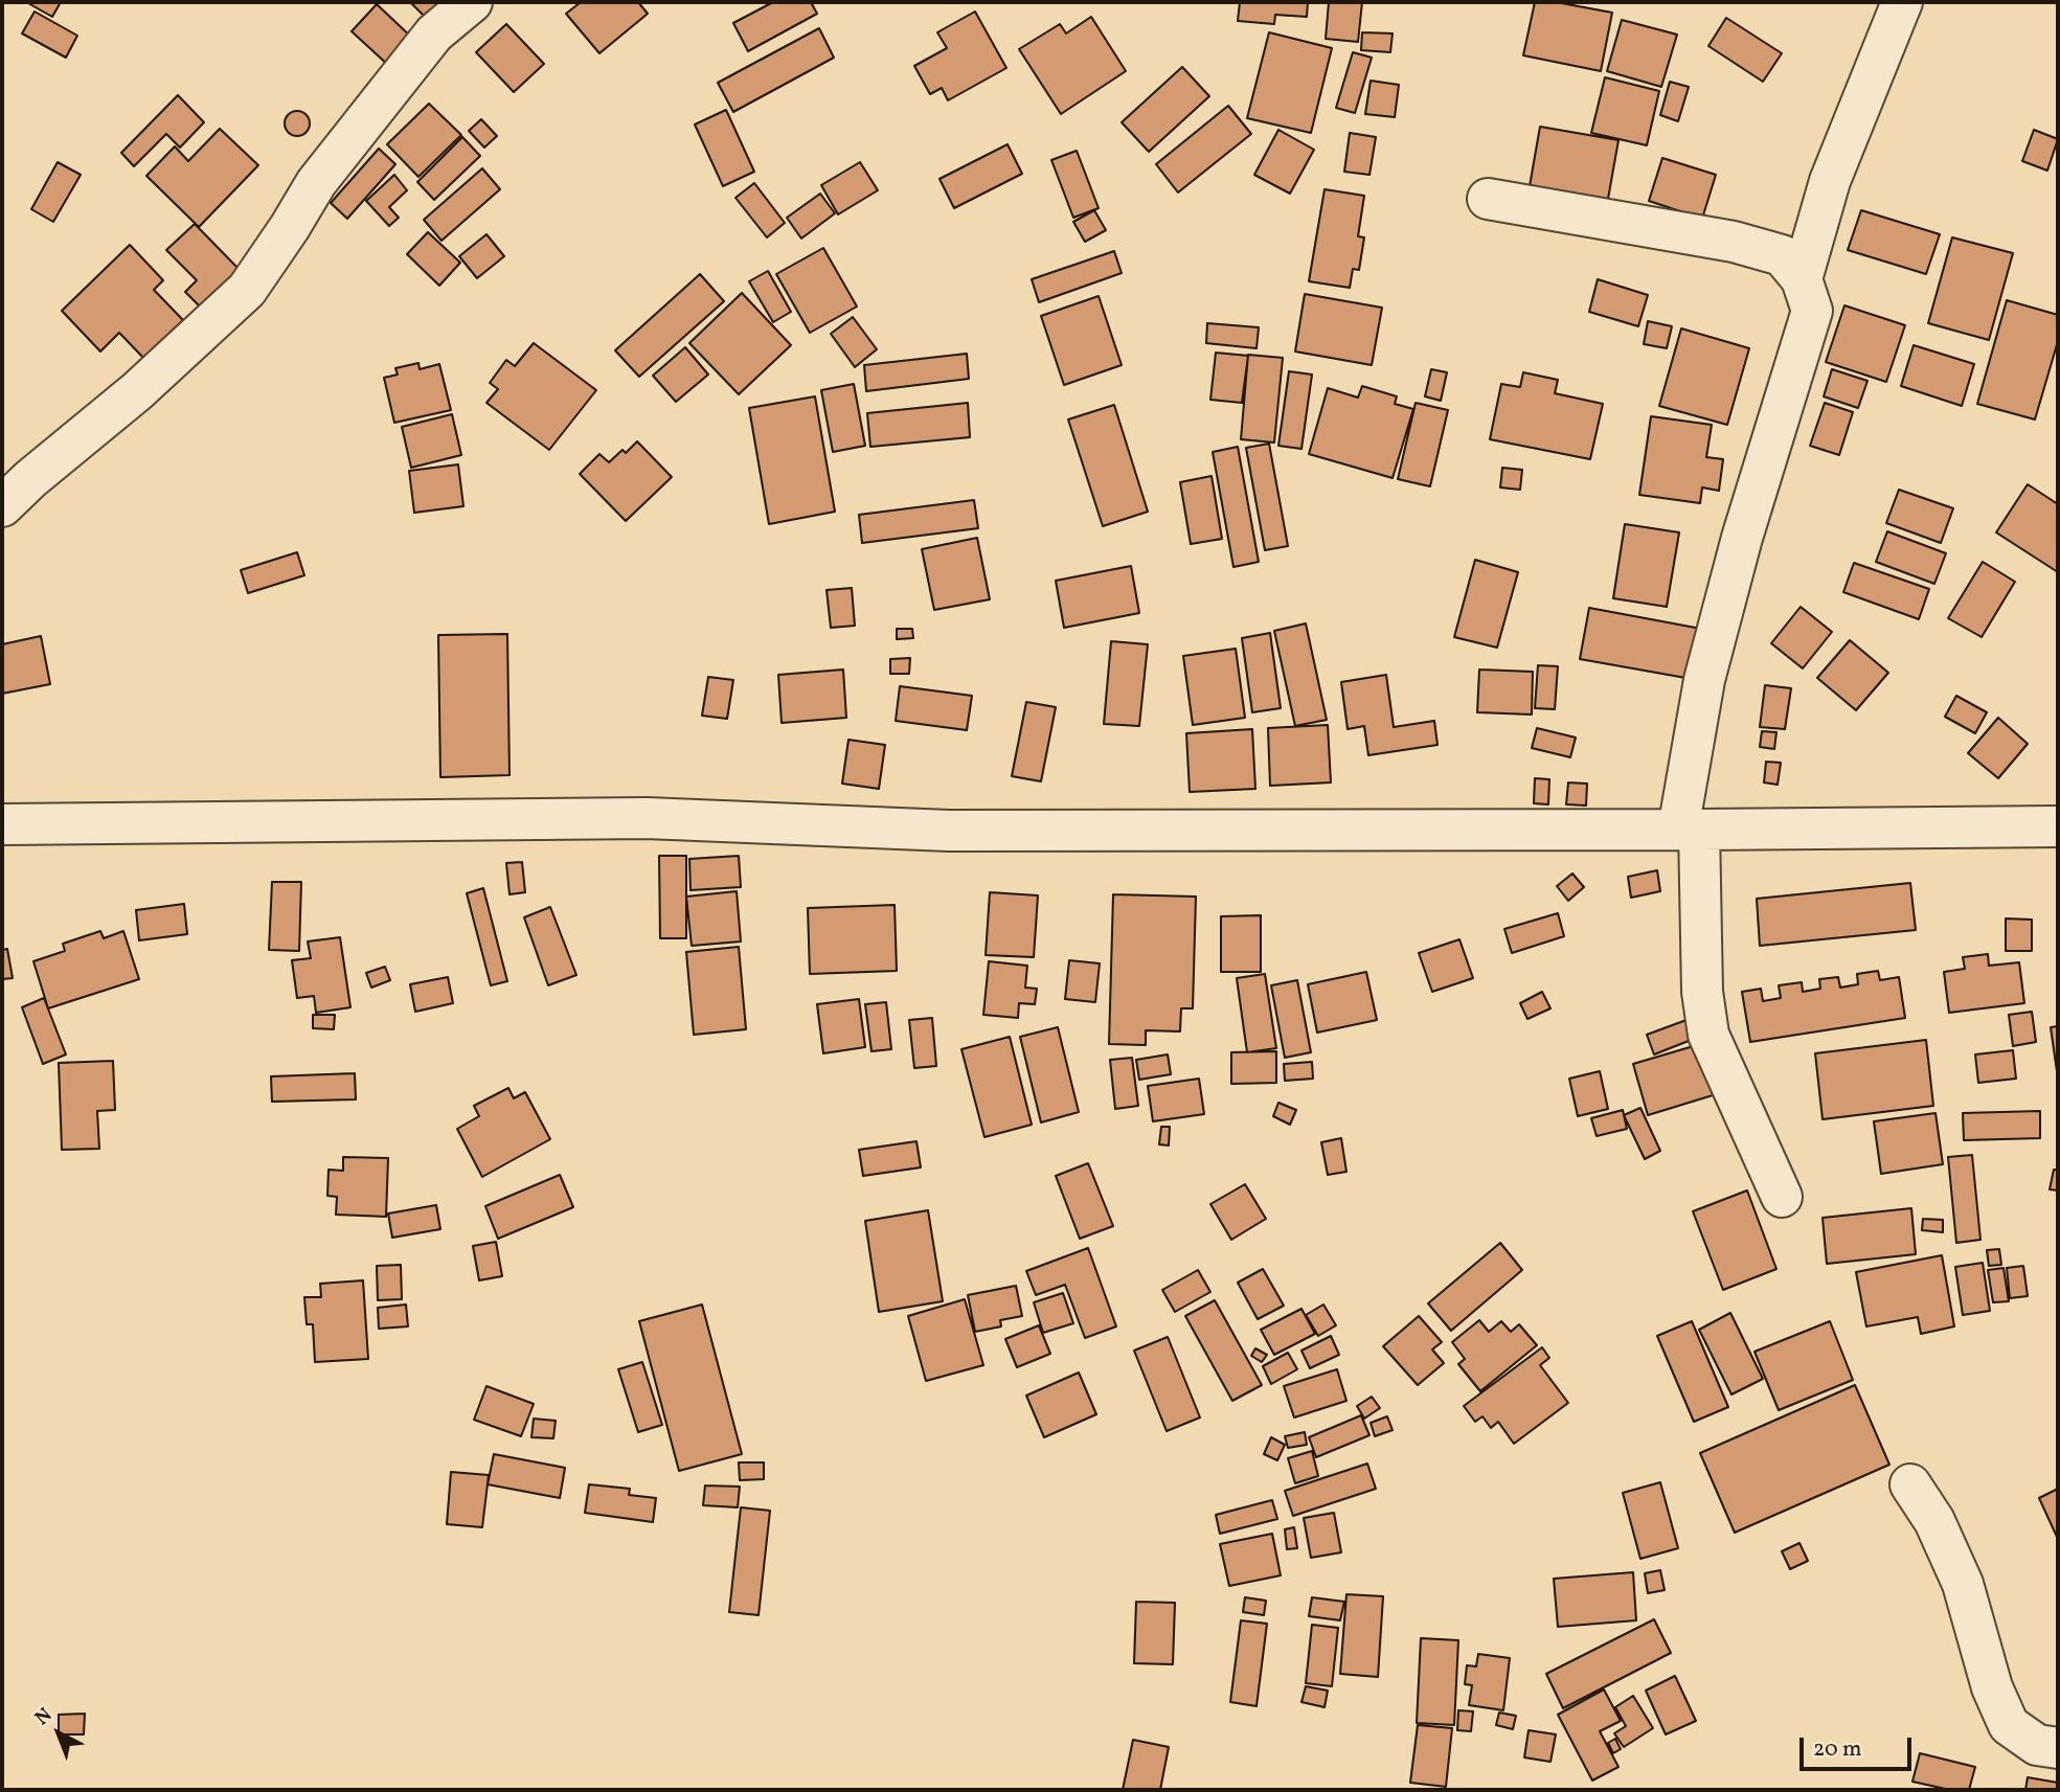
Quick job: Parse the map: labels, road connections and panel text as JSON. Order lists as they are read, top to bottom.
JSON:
{
  "scale_bar": "20 m",
  "north": "top left"
}
